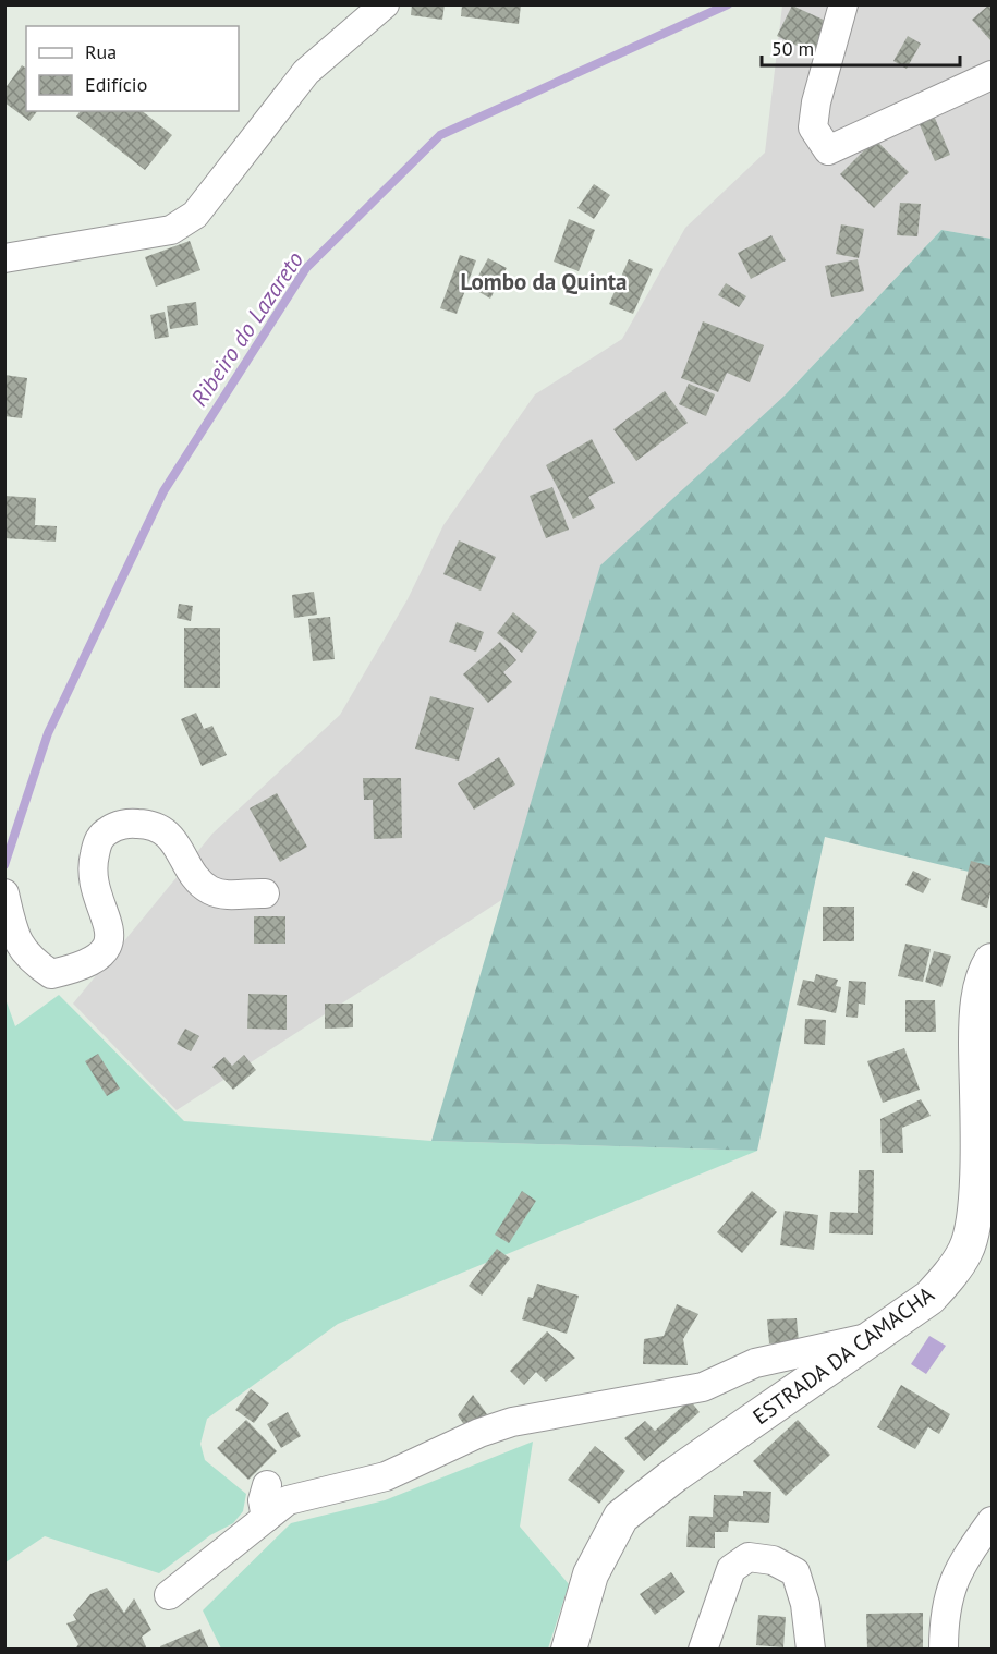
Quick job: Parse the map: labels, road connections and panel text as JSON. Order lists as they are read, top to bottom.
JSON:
{
  "streets": {
    "street": ["ESTRADA DA CAMACHA"]
  },
  "districts": ["Lombo da Quinta"],
  "water": ["Ribeiro do Lazareto"],
  "legend": ["Rua", "Edifício"],
  "scale_bar": "50 m"
}
